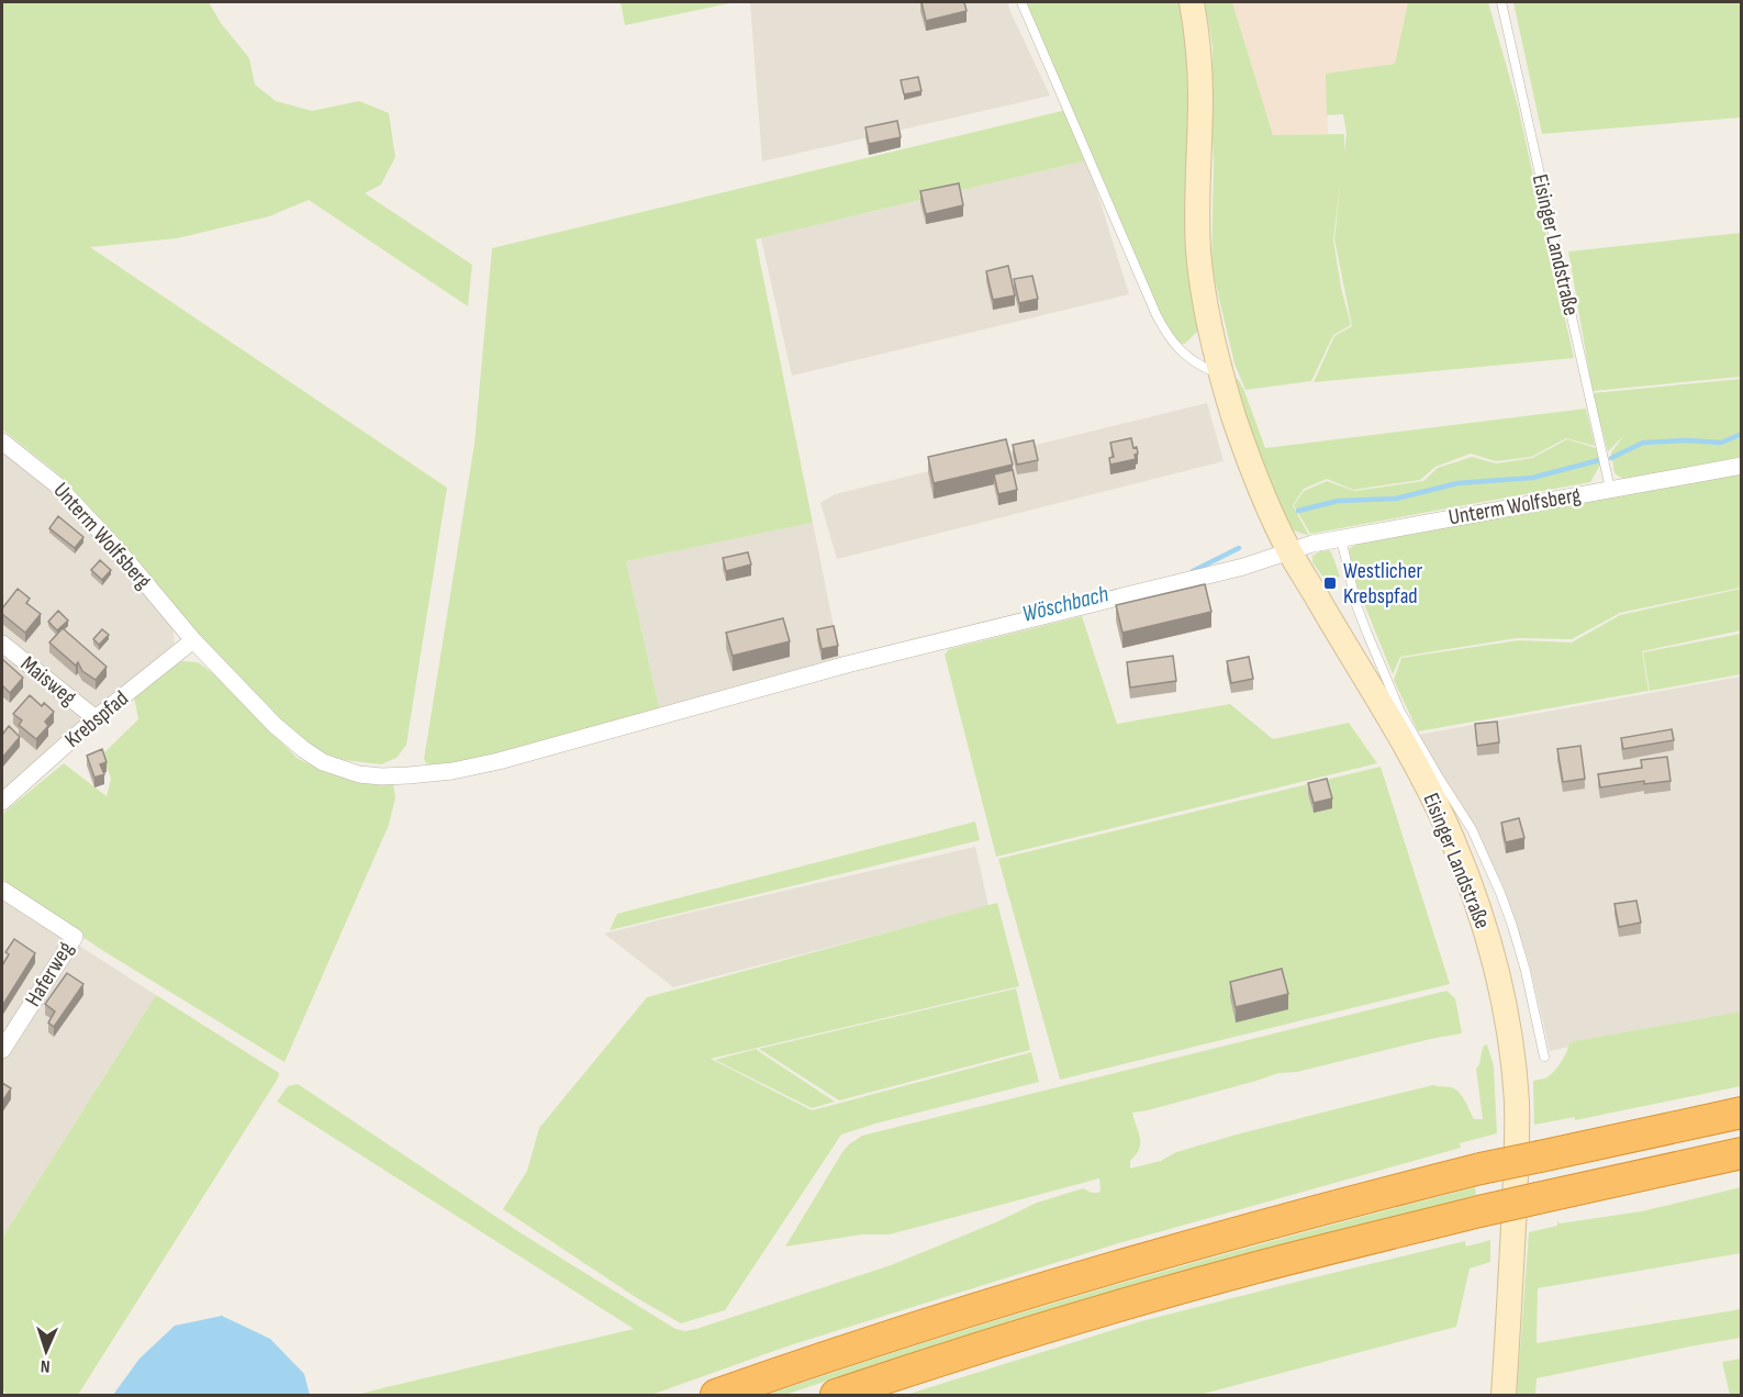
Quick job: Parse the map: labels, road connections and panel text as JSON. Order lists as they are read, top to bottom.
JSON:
{
  "streets": {
    "main road": ["Eisinger Landstraße"],
    "street": [
      "Unterm Wolfsberg",
      "Maisweg",
      "Krebspfad",
      "Haferweg"
    ]
  },
  "crossings": [
    ["Eisinger Landstraße", "Unterm Wolfsberg"],
    ["Unterm Wolfsberg", "Krebspfad"],
    ["Maisweg", "Krebspfad"]
  ],
  "water": ["Wöschbach"],
  "places": {
    "transit": ["Westlicher Krebspfad"]
  },
  "north": "bottom"
}
